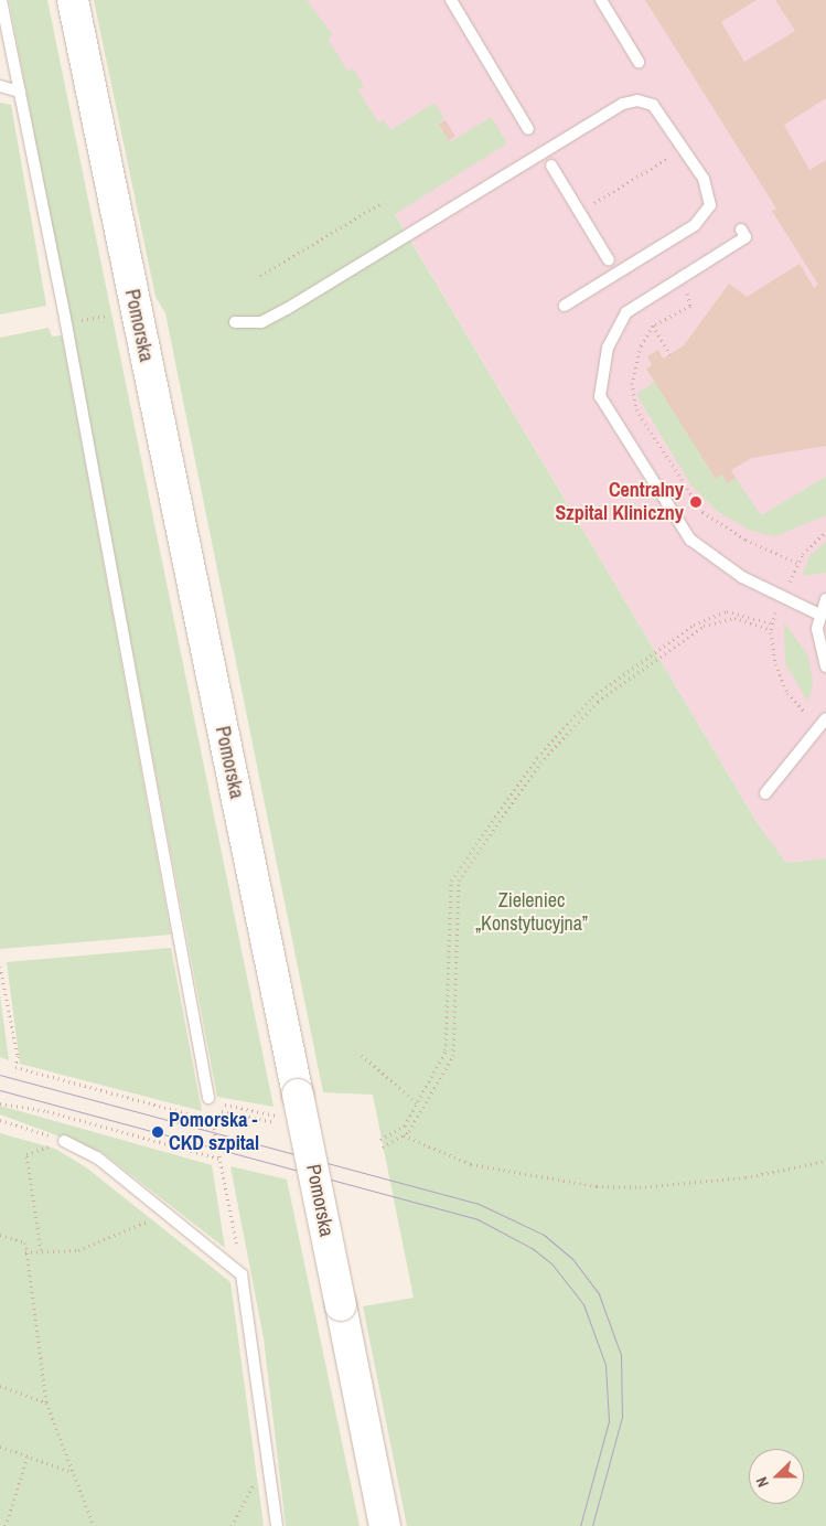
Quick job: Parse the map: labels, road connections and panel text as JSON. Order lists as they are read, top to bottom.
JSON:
{
  "streets": {
    "street": ["Pomorska"]
  },
  "parks": ["Zieleniec „Konstytucyjna”"],
  "places": ["Centralny Szpital Kliniczny", "Pomorska - CKD szpital"],
  "north": "left"
}
